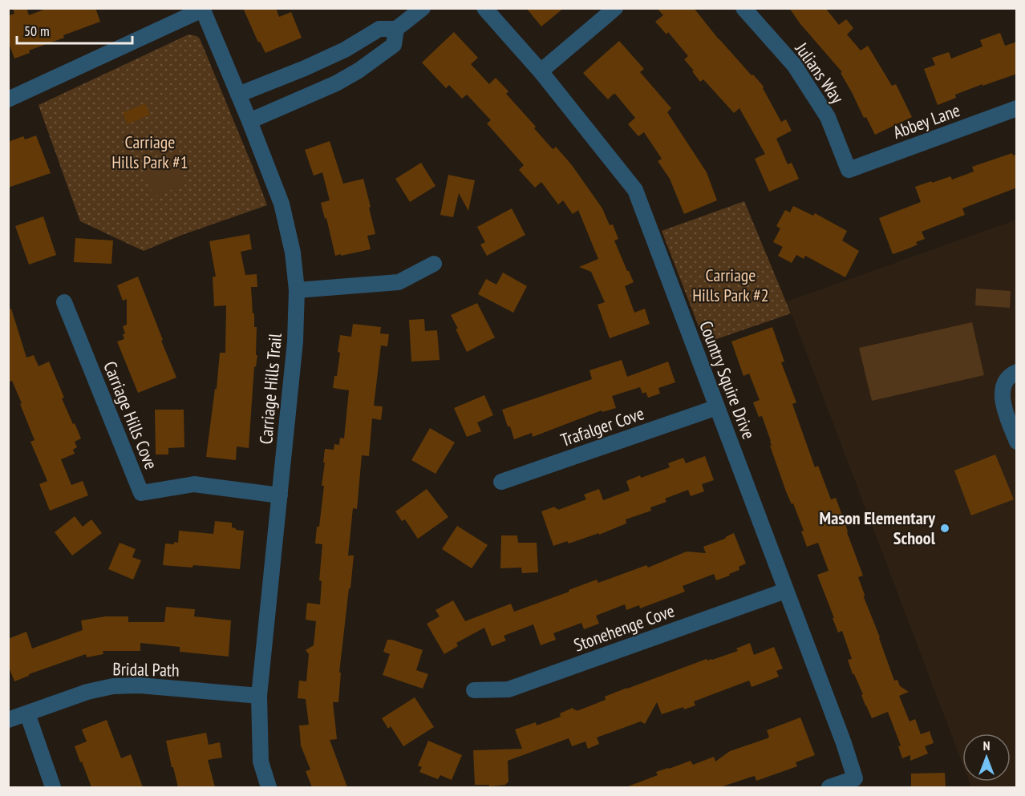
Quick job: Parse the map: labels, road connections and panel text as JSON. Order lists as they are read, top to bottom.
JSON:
{
  "streets": {
    "street": [
      "Julians Way",
      "Abbey Lane",
      "Country Squire Drive",
      "Carriage Hills Trail",
      "Carriage Hills Cove",
      "Trafalger Cove",
      "Stonehenge Cove",
      "Bridal Path"
    ]
  },
  "crossings": [
    ["Julians Way", "Abbey Lane"],
    ["Country Squire Drive", "Trafalger Cove"],
    ["Country Squire Drive", "Stonehenge Cove"],
    ["Carriage Hills Trail", "Carriage Hills Cove"],
    ["Carriage Hills Trail", "Bridal Path"]
  ],
  "parks": ["Carriage Hills Park #1", "Carriage Hills Park #2"],
  "places": ["Mason Elementary School"],
  "scale_bar": "50 m",
  "north": "top"
}
